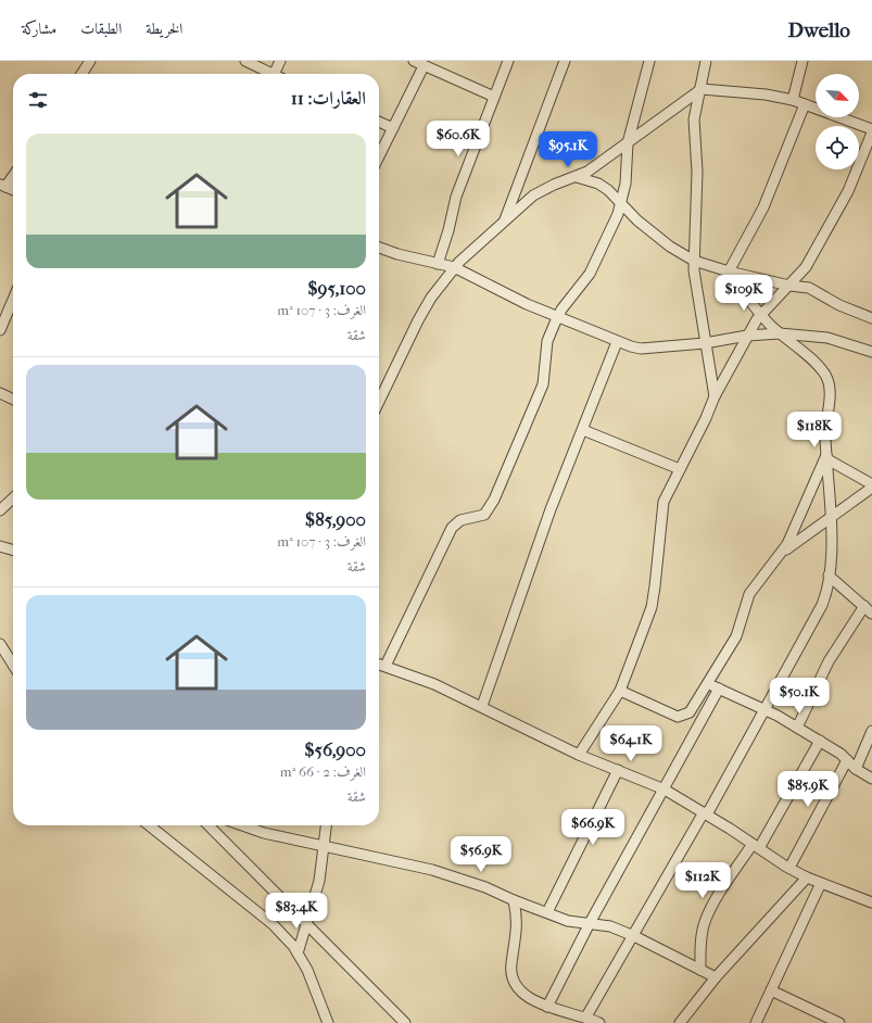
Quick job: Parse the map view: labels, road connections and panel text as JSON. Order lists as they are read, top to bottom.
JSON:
{
  "north": "bottom right",
  "page": {
    "header": "Dwello",
    "nav": ["الخريطة", "الطبقات", "مشاركة"],
    "heading": "العقارات: 11",
    "price": [
      "$60.6K",
      "$95.1K",
      "$109K",
      "$118K",
      "$50.1K",
      "$64.1K",
      "$85.9K",
      "$66.9K",
      "$56.9K",
      "$112K",
      "$83.4K"
    ],
    "list": [
      {
        "name": "$95,100",
        "note": "الغرف: 3 · 107 m² · شقة"
      },
      {
        "name": "$85,900",
        "note": "الغرف: 3 · 107 m² · شقة"
      },
      {
        "name": "$56,900",
        "note": "الغرف: 2 · 66 m² · شقة"
      }
    ]
  }
}
